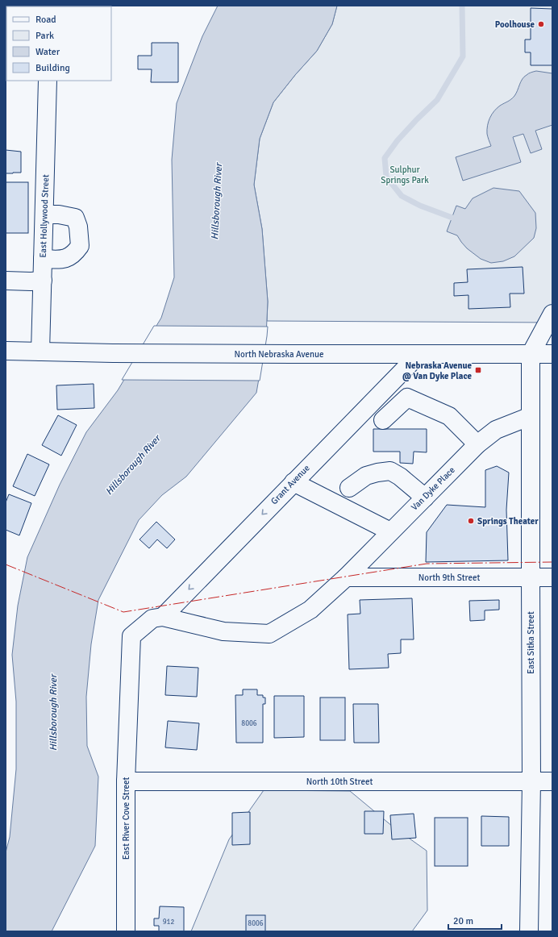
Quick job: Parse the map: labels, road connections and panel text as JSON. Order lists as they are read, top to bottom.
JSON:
{
  "streets": {
    "street": [
      "East Hollywood Street",
      "North Nebraska Avenue",
      "Grant Avenue",
      "Van Dyke Place",
      "North 9th Street",
      "East Sitka Street",
      "North 10th Street",
      "East River Cove Street"
    ]
  },
  "crossings": [
    ["East Hollywood Street", "North Nebraska Avenue"],
    ["North Nebraska Avenue", "Grant Avenue"],
    ["North Nebraska Avenue", "East Sitka Street"],
    ["Grant Avenue", "Van Dyke Place"],
    ["Grant Avenue", "East River Cove Street"],
    ["Van Dyke Place", "North 9th Street"],
    ["Van Dyke Place", "East Sitka Street"],
    ["Van Dyke Place", "East River Cove Street"],
    ["North 9th Street", "East Sitka Street"],
    ["East Sitka Street", "North 10th Street"],
    ["North 10th Street", "East River Cove Street"]
  ],
  "one_way": ["Grant Avenue"],
  "water": ["Hillsborough River"],
  "parks": ["Sulphur Springs Park"],
  "places": {
    "other": ["Poolhouse", "Springs Theater"],
    "transit": ["Nebraska Avenue @ Van Dyke Place"]
  },
  "house_numbers": ["8006", "912", "8006"],
  "legend": [
    "Road",
    "Park",
    "Water",
    "Building"
  ],
  "scale_bar": "20 m"
}
